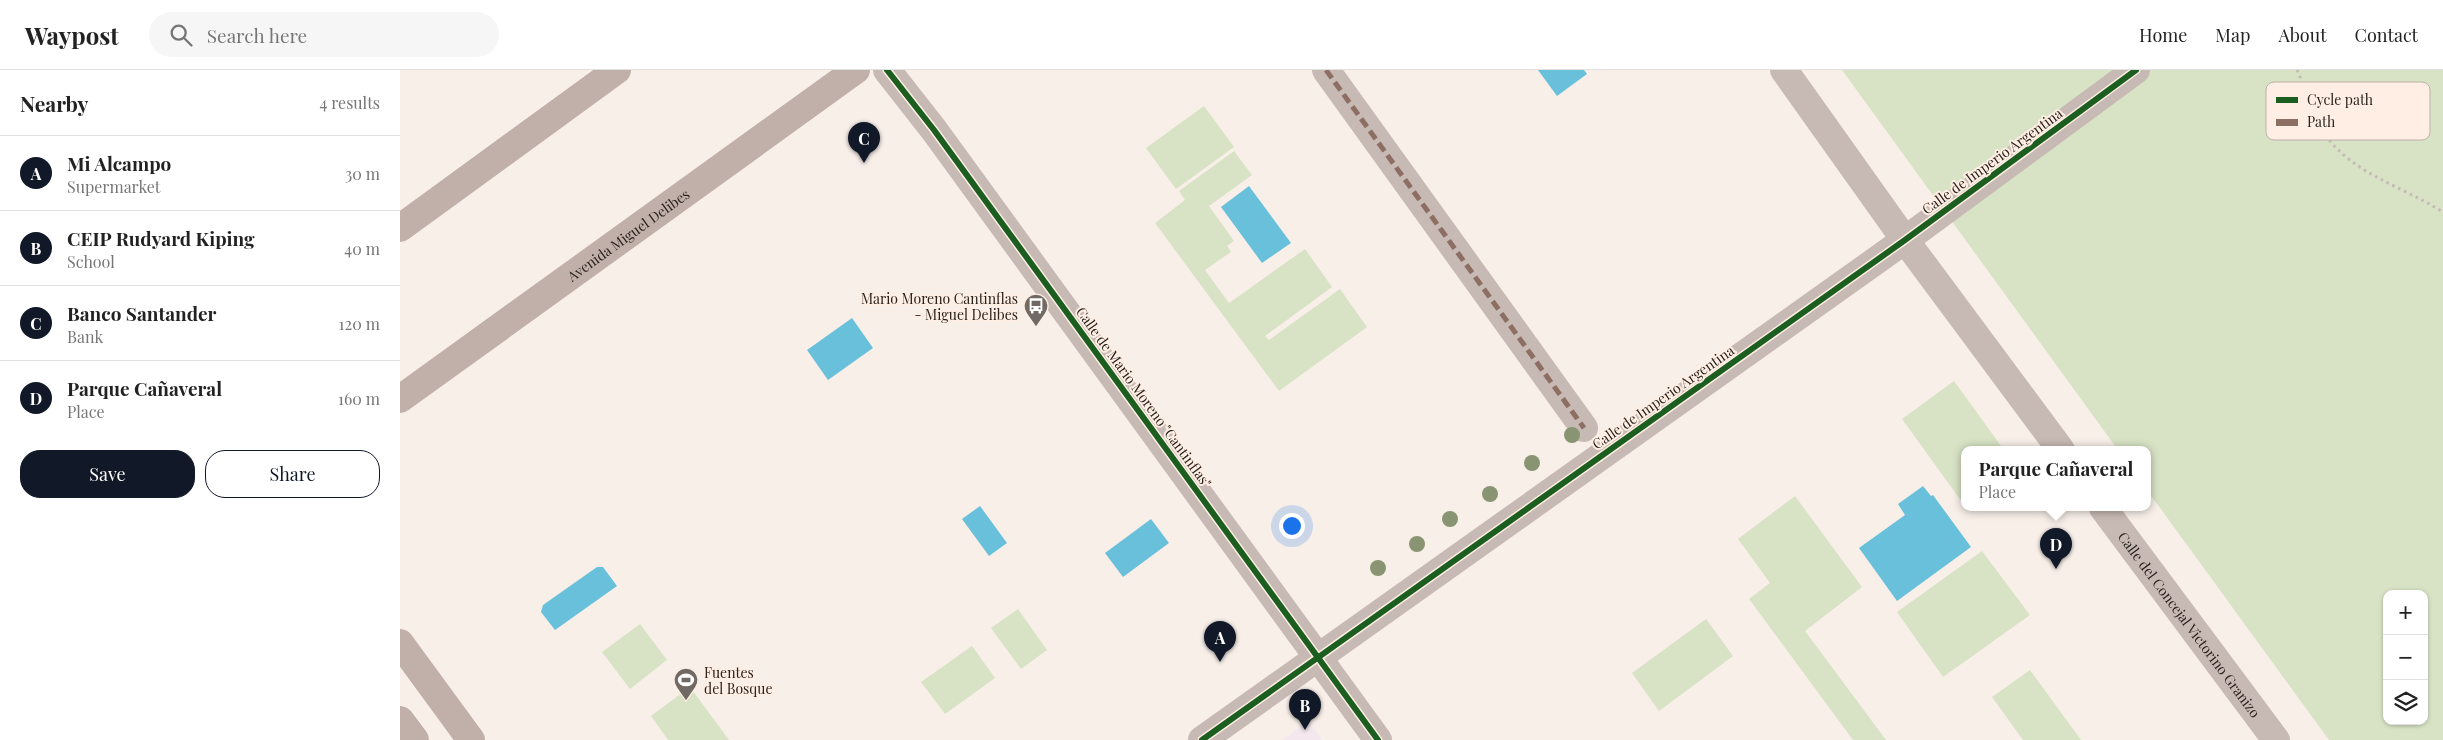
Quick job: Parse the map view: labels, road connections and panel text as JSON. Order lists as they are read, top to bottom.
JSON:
{
  "streets": {
    "main road": ["Avenida Miguel Delibes"],
    "street": ["Calle de Imperio Argentina", "Calle de Mario Moreno \"Cantinflas\"", "Calle del Concejal Victorino Granizo"]
  },
  "crossings": [
    ["Calle de Imperio Argentina", "Calle de Mario Moreno \"Cantinflas\""]
  ],
  "places": {
    "bus stop": ["Mario Moreno Cantinflas - Miguel Delibes"],
    "sports": ["Fuentes del Bosque"]
  },
  "legend": ["Cycle path", "Path"],
  "page": {
    "header": "Waypost",
    "search": "Search here",
    "nav": [
      "Home",
      "Map",
      "About",
      "Contact"
    ],
    "heading": ["Nearby", "4 results"],
    "pins": [
      "C",
      "D",
      "A",
      "B"
    ],
    "list": [
      {
        "mark": "A",
        "name": "Mi Alcampo",
        "note": "Supermarket",
        "value": "30 m"
      },
      {
        "mark": "B",
        "name": "CEIP Rudyard Kiping",
        "note": "School",
        "value": "40 m"
      },
      {
        "mark": "C",
        "name": "Banco Santander",
        "note": "Bank",
        "value": "120 m"
      },
      {
        "mark": "D",
        "name": "Parque Cañaveral",
        "note": "Place",
        "value": "160 m"
      }
    ],
    "buttons": ["Save", "Share"],
    "popup": ["Parque Cañaveral", "Place"],
    "map_buttons": ["+", "−"]
  }
}
